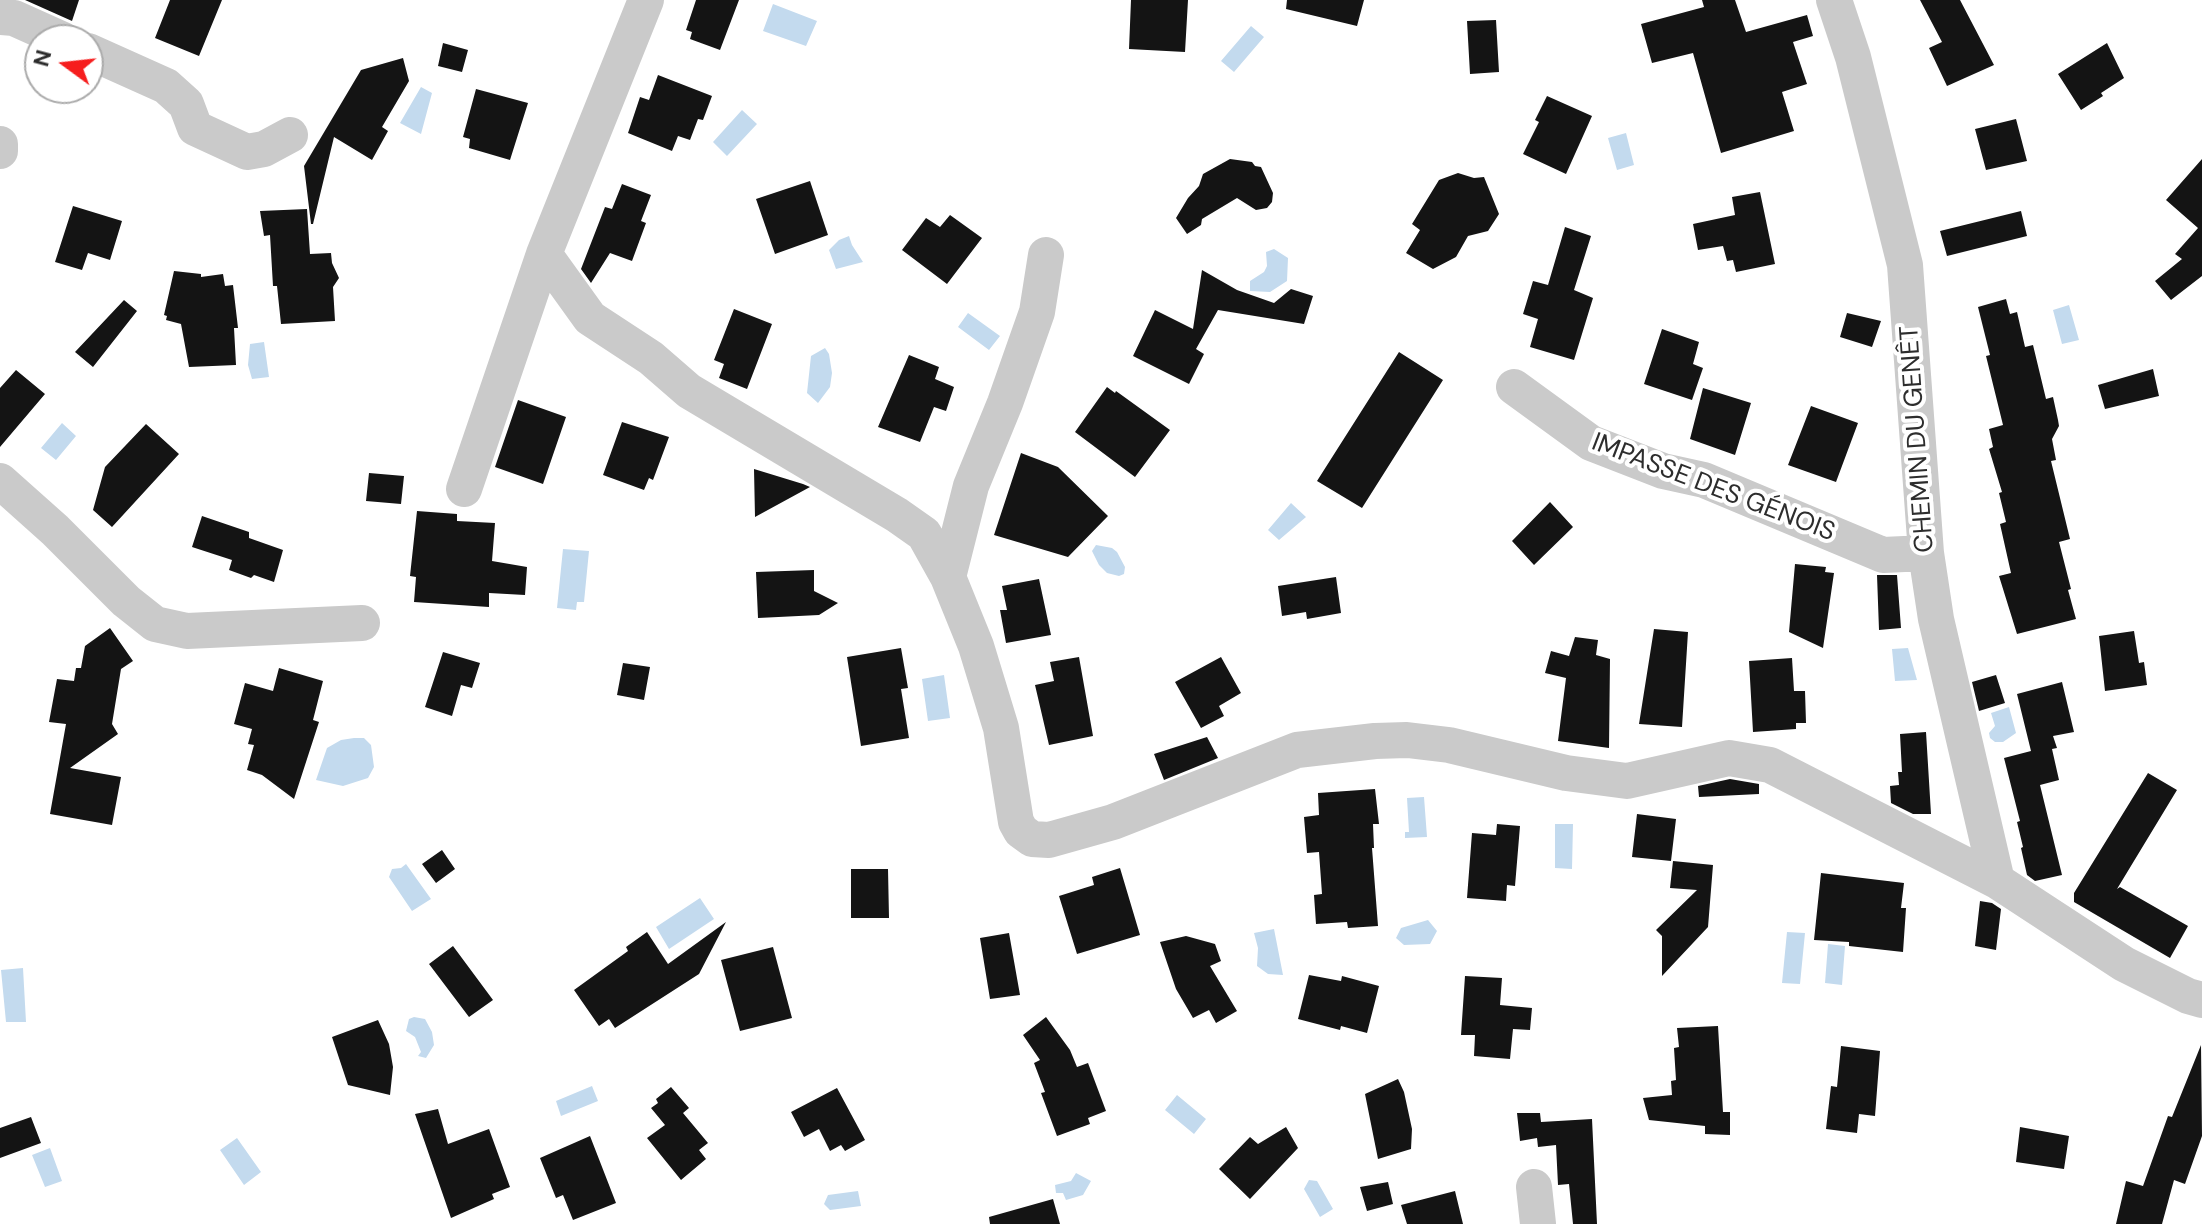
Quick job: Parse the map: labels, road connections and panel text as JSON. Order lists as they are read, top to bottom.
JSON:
{
  "streets": {
    "street": ["CHEMIN DU GENÊT", "IMPASSE DES GÉNOIS"]
  },
  "crossings": [
    ["CHEMIN DU GENÊT", "IMPASSE DES GÉNOIS"]
  ],
  "north": "left"
}
